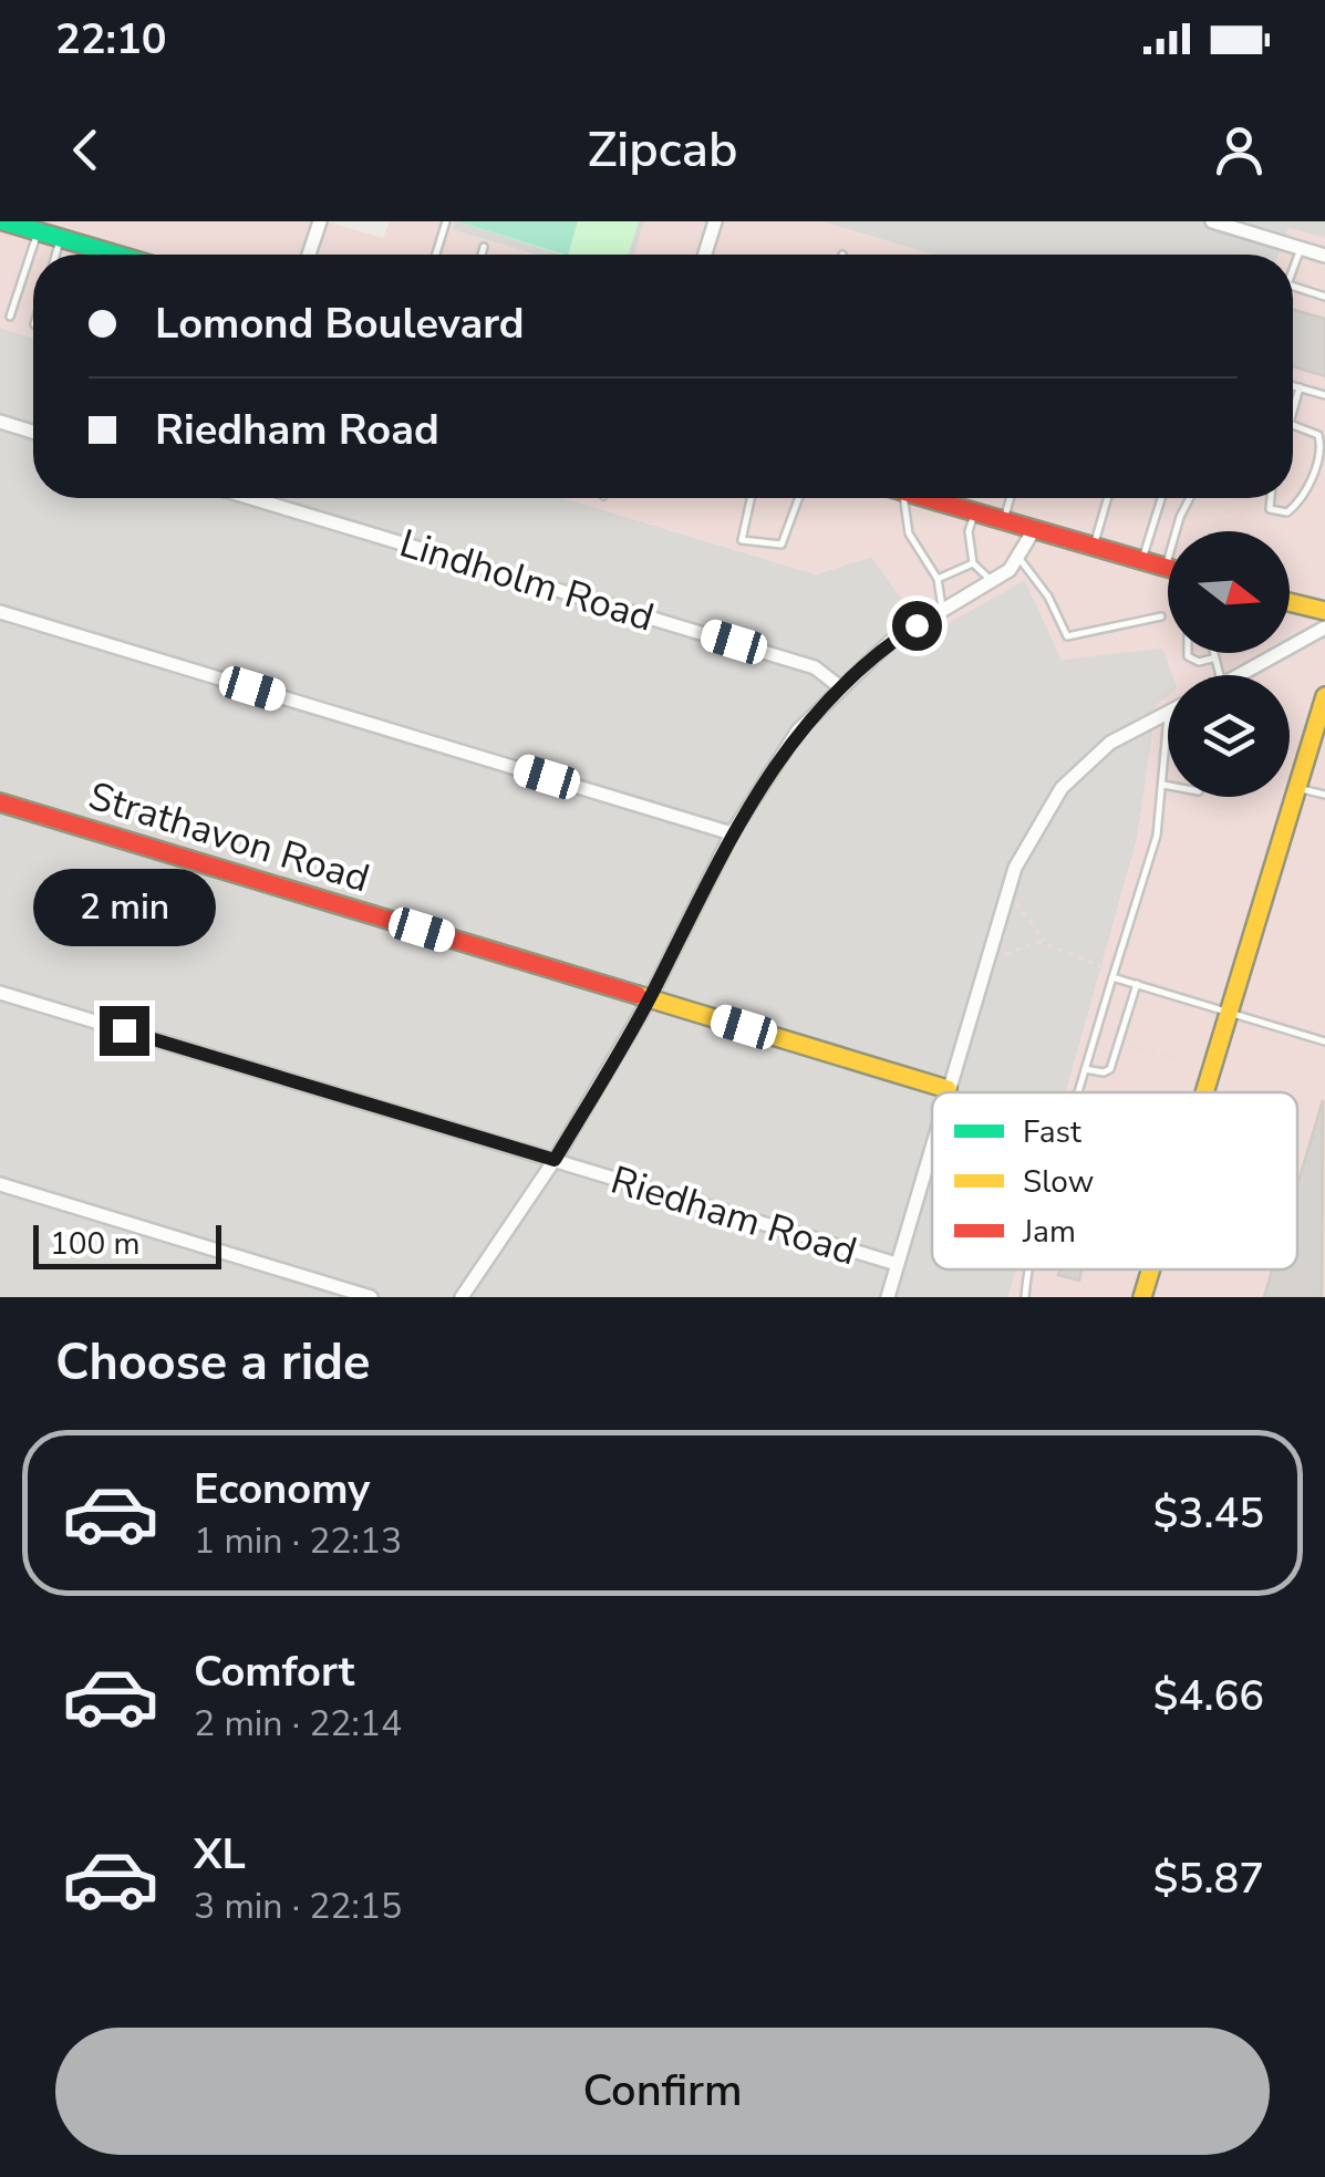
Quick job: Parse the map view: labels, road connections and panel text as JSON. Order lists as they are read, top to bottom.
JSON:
{
  "streets": {
    "main road": ["Strathavon Road"],
    "street": ["Lindholm Road", "Riedham Road"]
  },
  "legend": ["Fast", "Slow", "Jam"],
  "scale_bar": "100 m",
  "north": "right",
  "page": {
    "status": "22:10",
    "header": "Zipcab",
    "banner": ["Lomond Boulevard", "Riedham Road"],
    "bubble": "2 min",
    "scale": "100 m",
    "heading": "Choose a ride",
    "list": [
      {
        "name": "Economy",
        "note": "1 min · 22:13",
        "value": "$3.45"
      },
      {
        "name": "Comfort",
        "note": "2 min · 22:14",
        "value": "$4.66"
      },
      {
        "name": "XL",
        "note": "3 min · 22:15",
        "value": "$5.87"
      }
    ],
    "buttons": "Confirm"
  }
}
